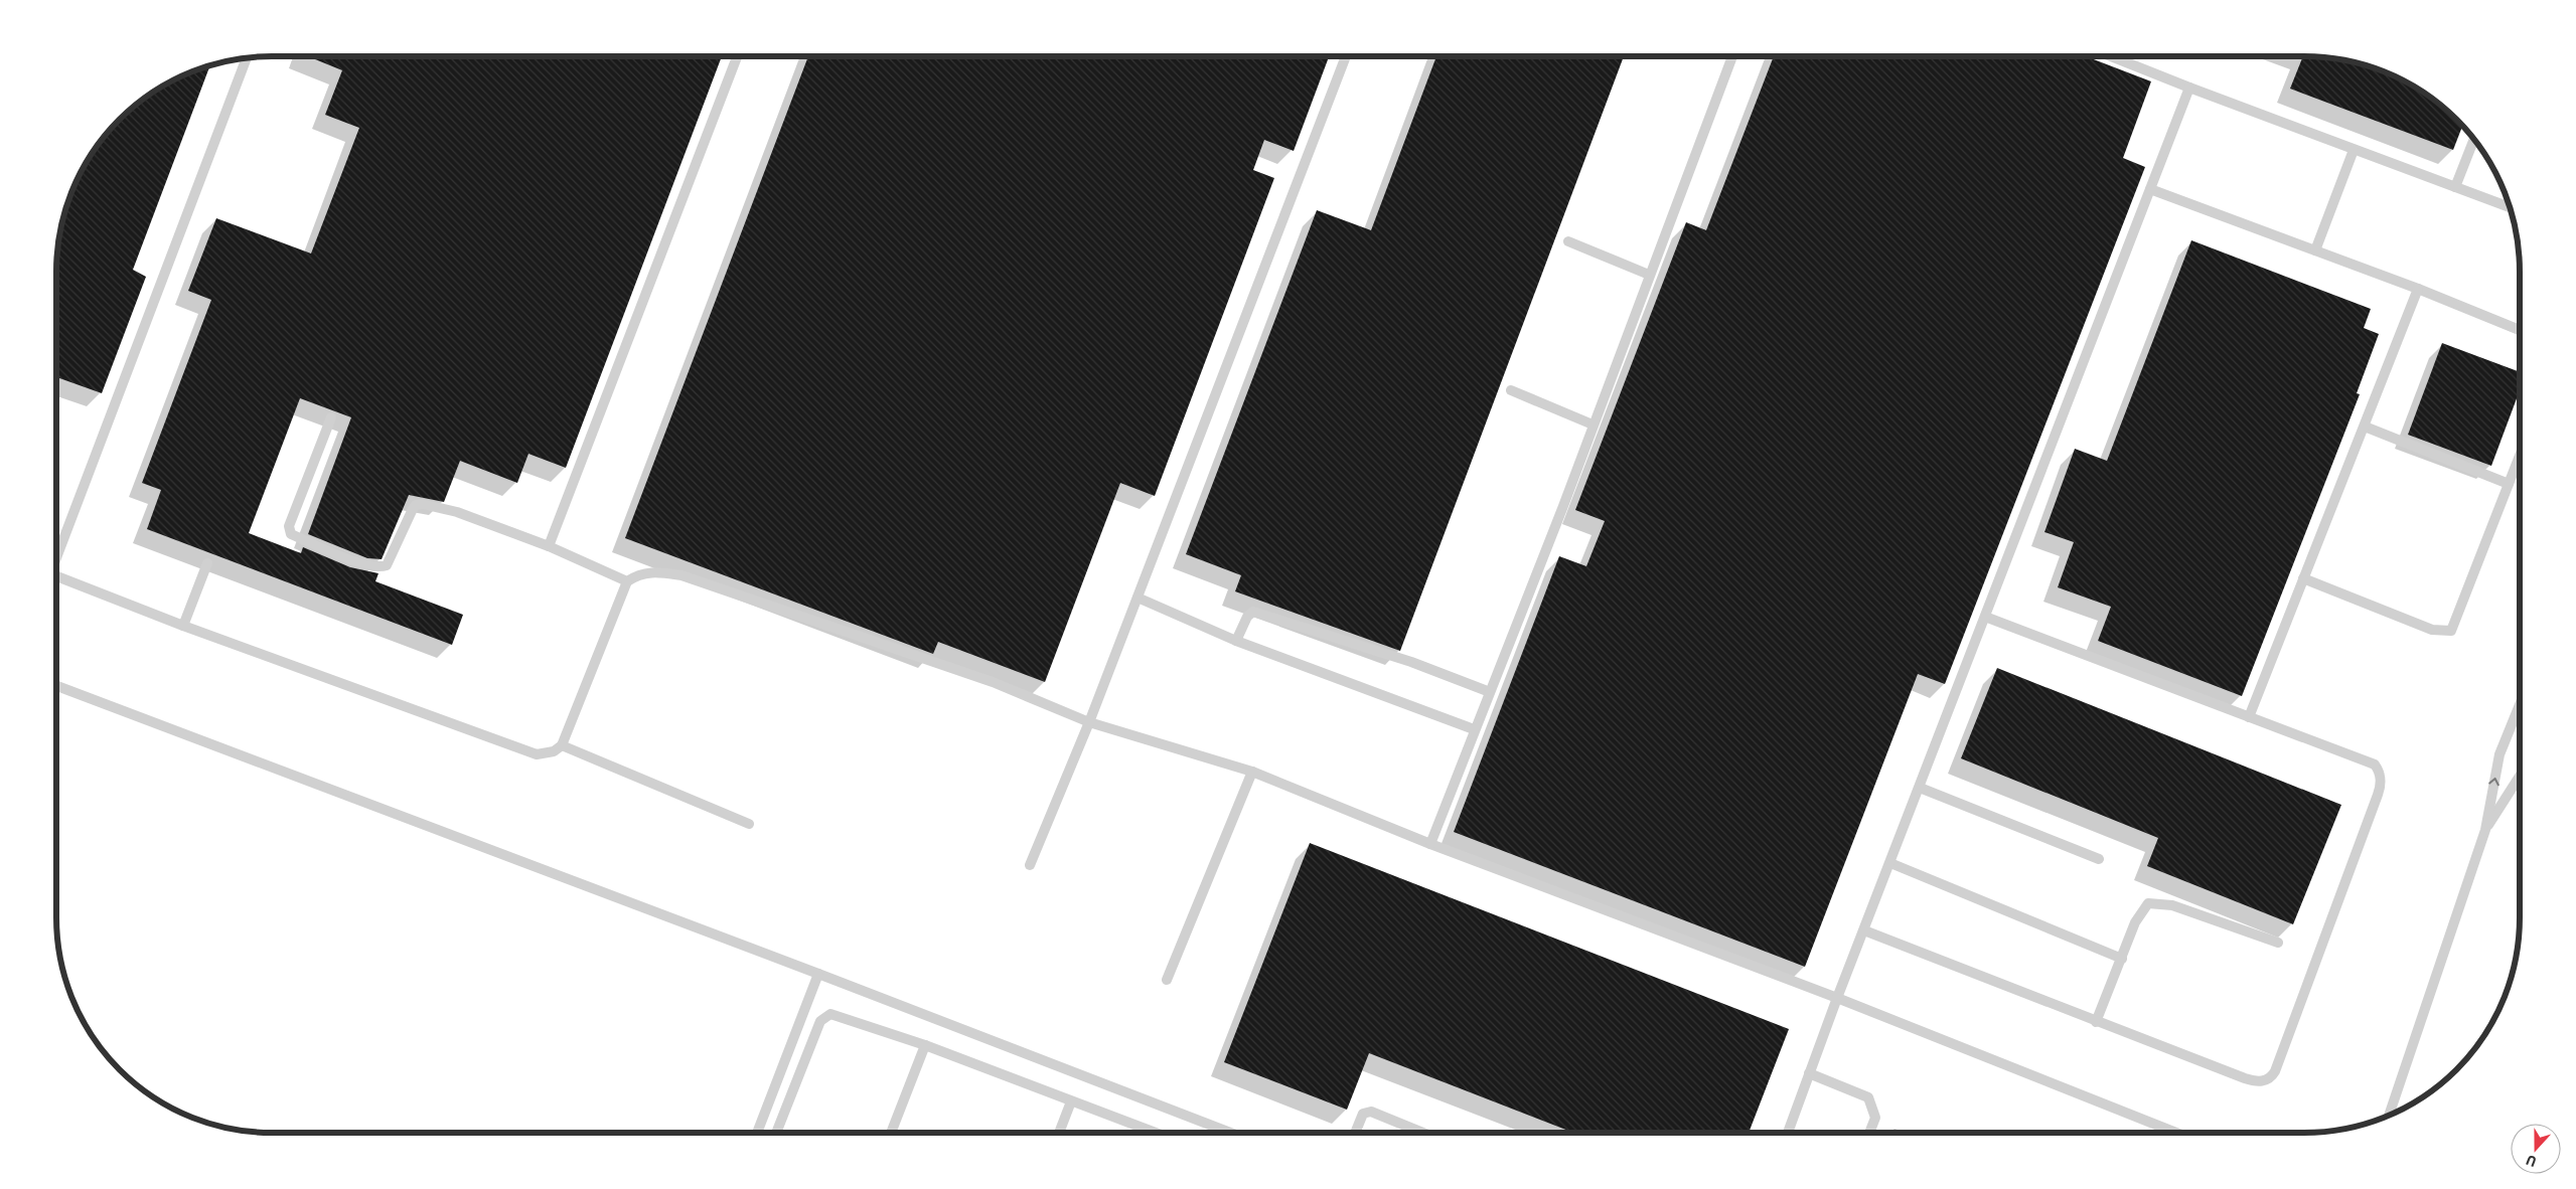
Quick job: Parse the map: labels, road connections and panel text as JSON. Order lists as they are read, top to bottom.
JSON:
{
  "north": "bottom"
}
